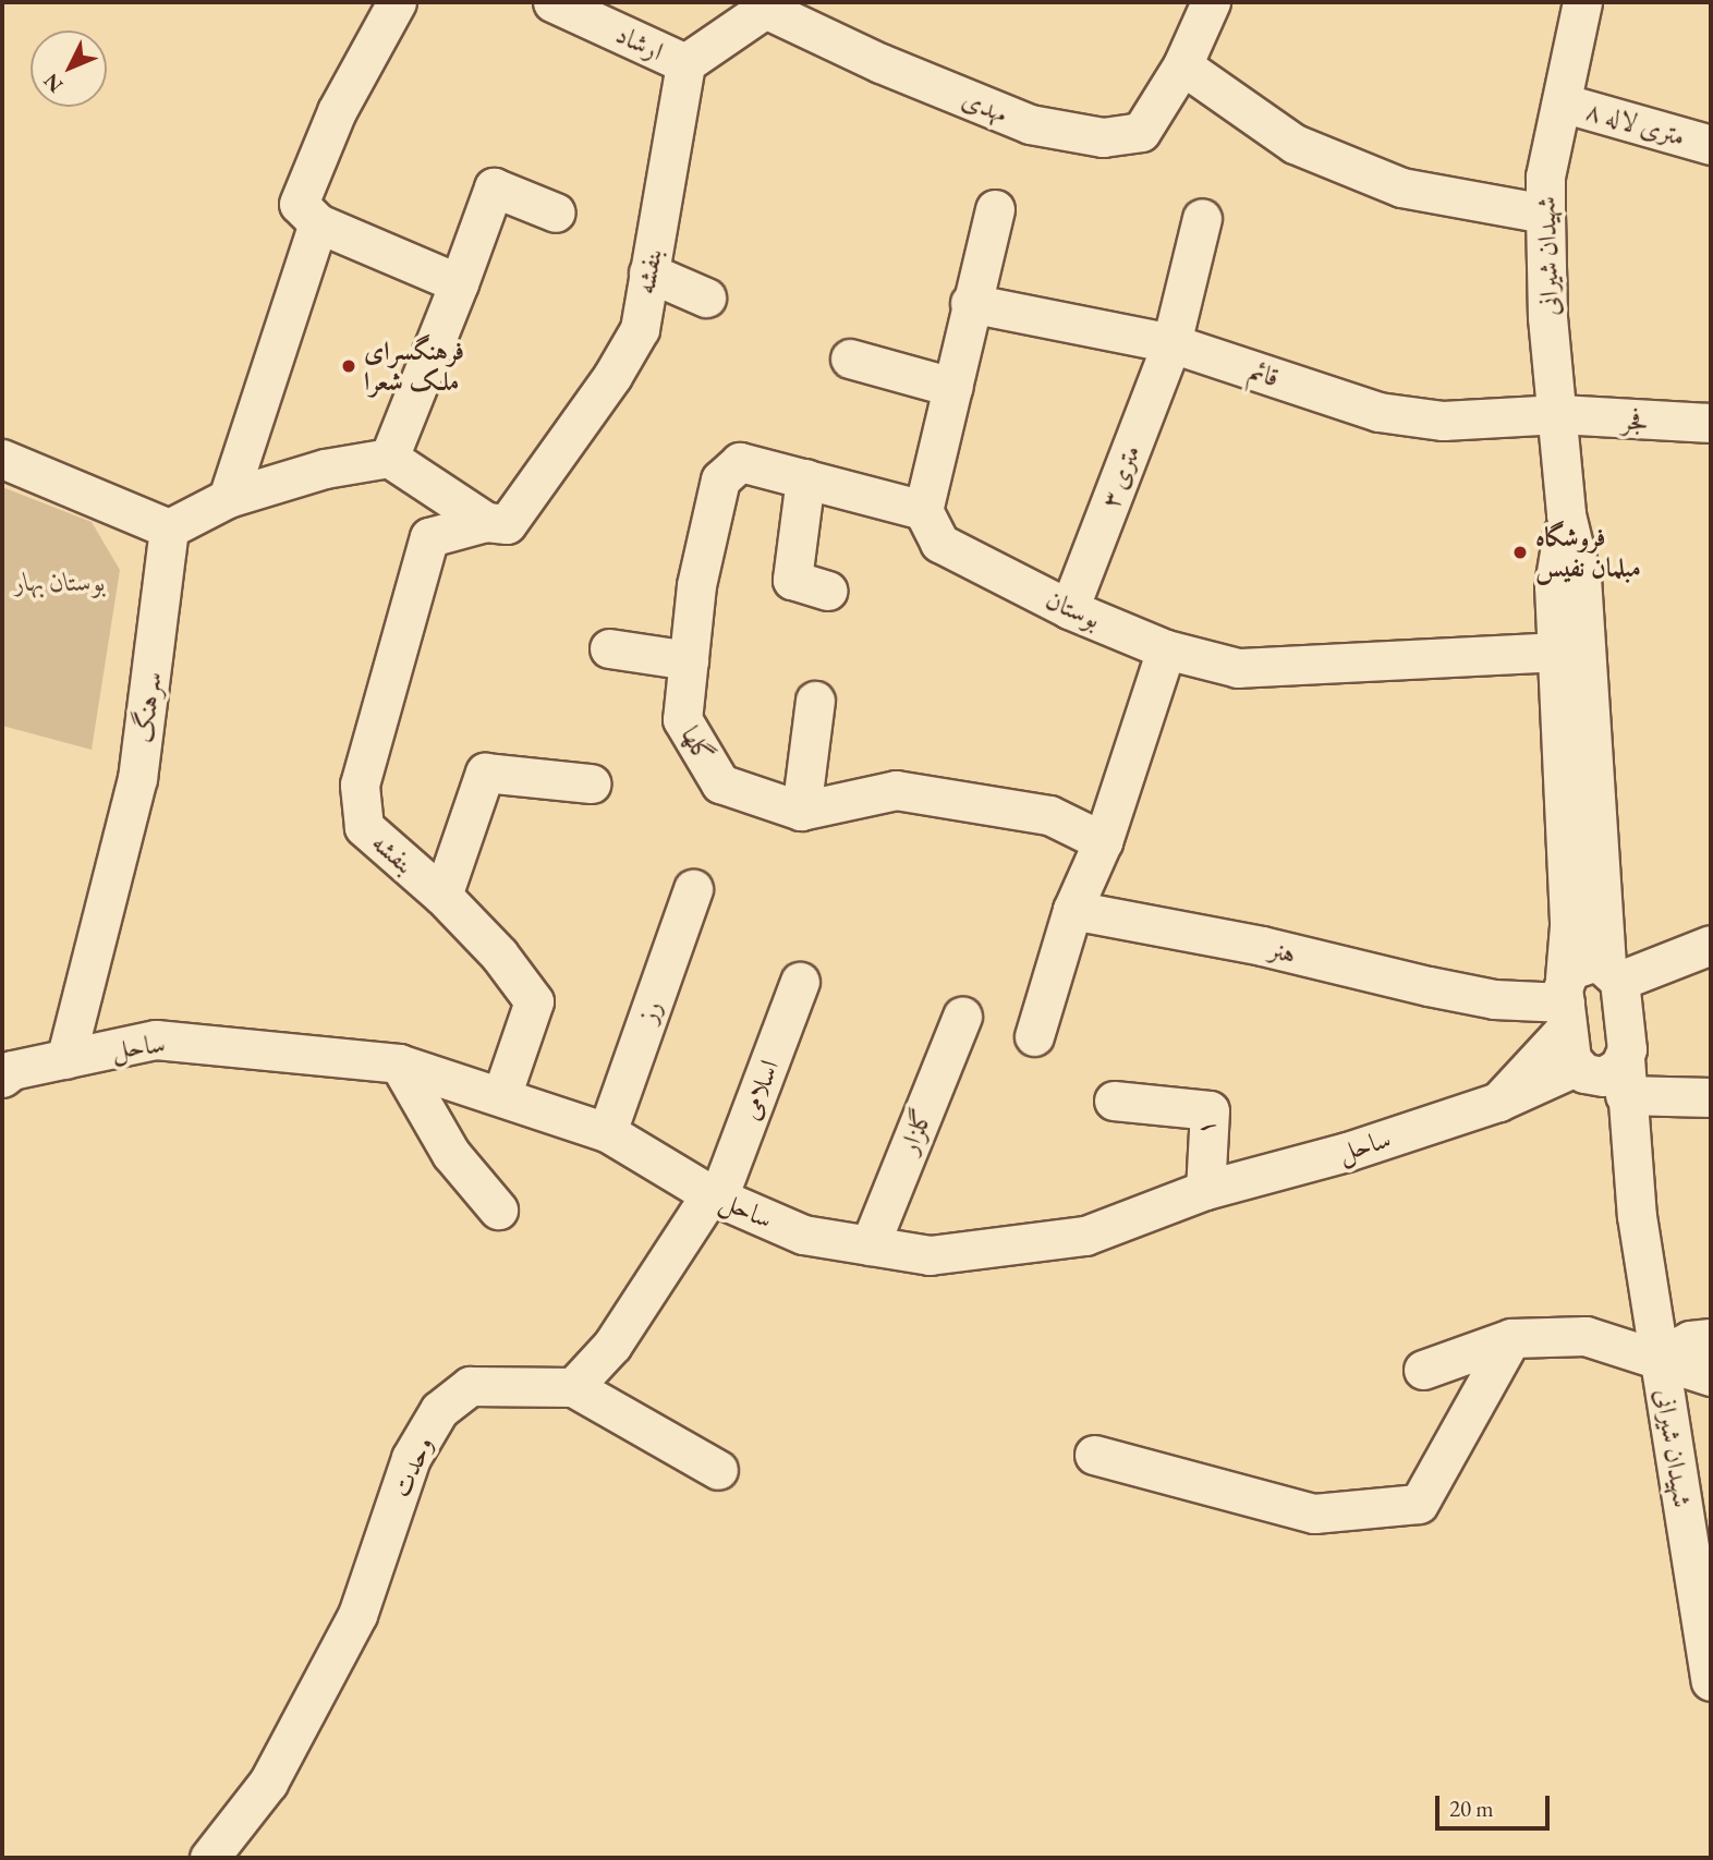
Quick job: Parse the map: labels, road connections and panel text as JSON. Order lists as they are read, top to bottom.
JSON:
{
  "streets": {
    "street": [
      "ارشاد",
      "مهدی",
      "۸ متری لاله",
      "شهیدان شیرانی",
      "بنفشه",
      "قائم",
      "فجر",
      "۳ متری",
      "بوستان",
      "سرهنگ",
      "گلها",
      "هنر",
      "رز",
      "ساحل",
      "اسلامی",
      "۱",
      "گلزار",
      "وحدت"
    ]
  },
  "crossings": [
    ["ارشاد", "بنفشه"],
    ["۸ متری لاله", "شهیدان شیرانی"],
    ["شهیدان شیرانی", "قائم"],
    ["شهیدان شیرانی", "فجر"],
    ["شهیدان شیرانی", "بوستان"],
    ["شهیدان شیرانی", "هنر"],
    ["شهیدان شیرانی", "ساحل"],
    ["بنفشه", "ساحل"],
    ["قائم", "فجر"],
    ["قائم", "۳ متری"],
    ["۳ متری", "بوستان"],
    ["بوستان", "گلها"],
    ["سرهنگ", "ساحل"],
    ["رز", "ساحل"],
    ["ساحل", "اسلامی"],
    ["ساحل", "۱"],
    ["ساحل", "گلزار"]
  ],
  "parks": ["بوستان بهار"],
  "places": ["فرهنگسرای ملک شعرا", "فروشگاه مبلمان نفیس"],
  "scale_bar": "20 m",
  "north": "bottom left"
}
